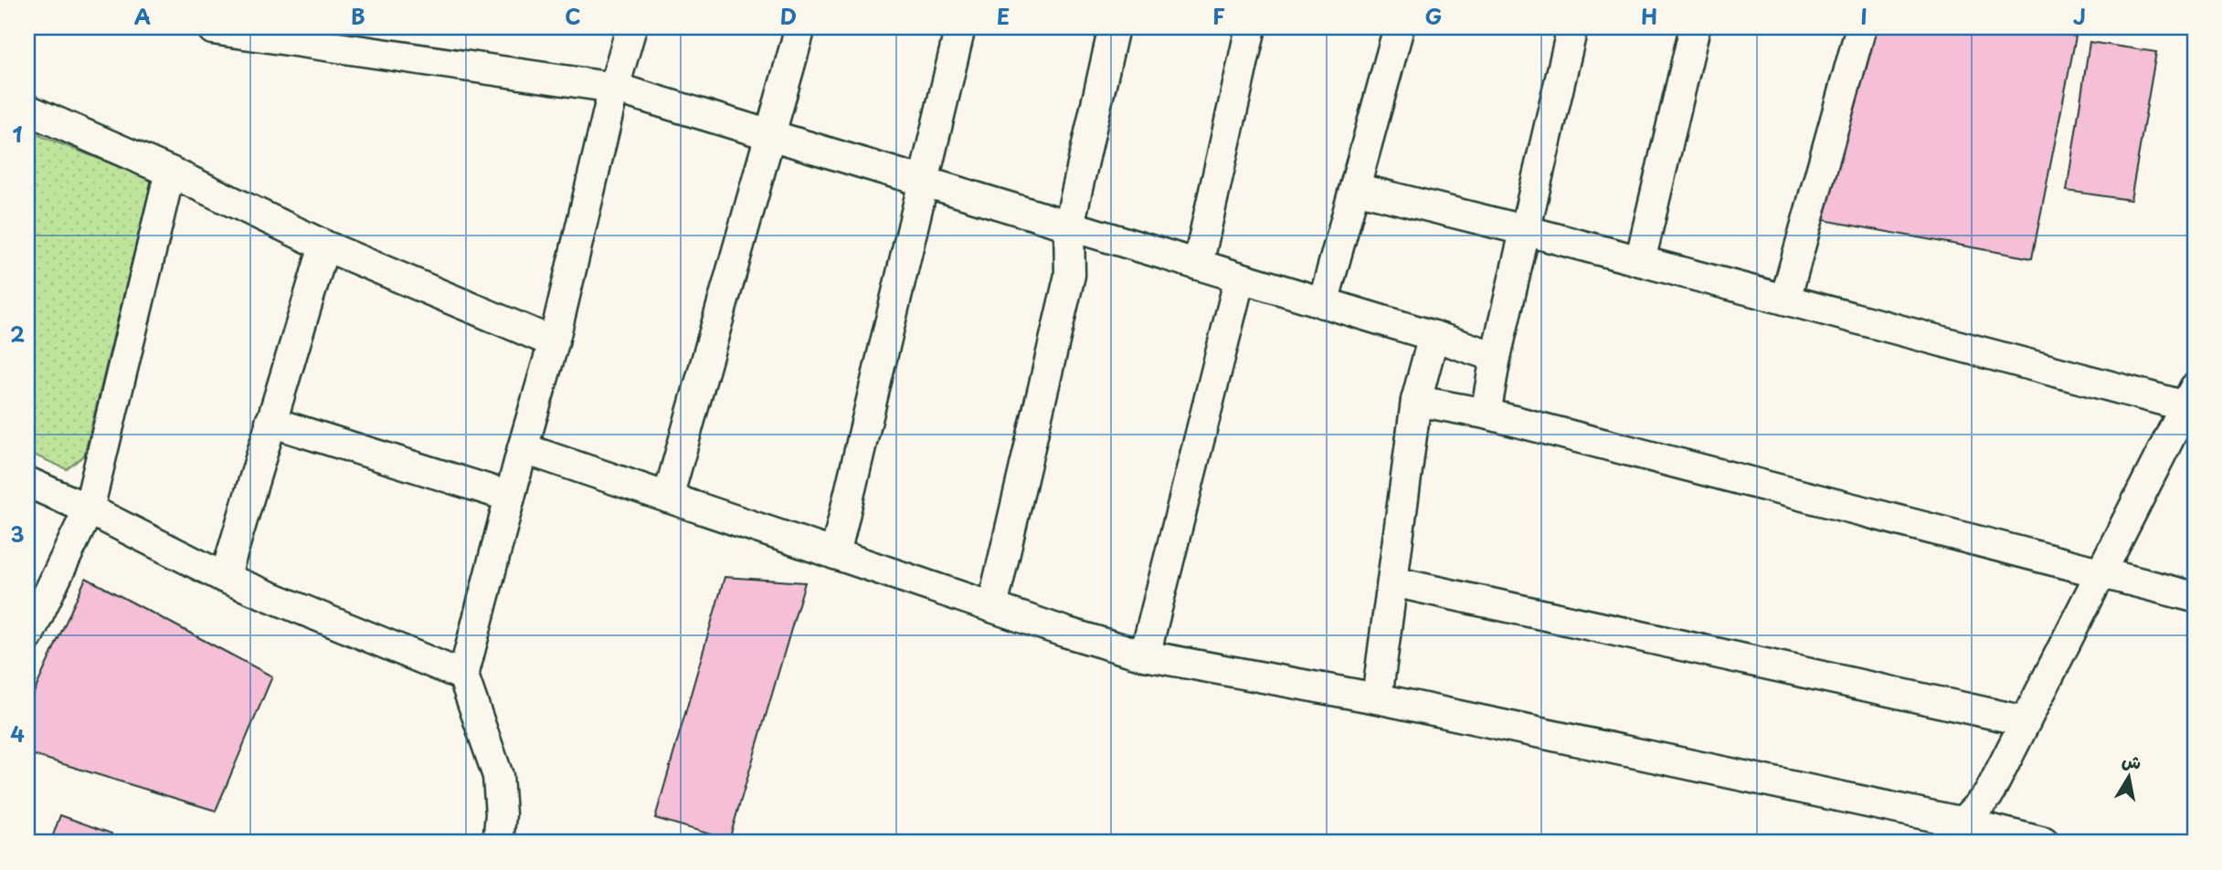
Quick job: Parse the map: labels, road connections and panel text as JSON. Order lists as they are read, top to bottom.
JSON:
{
  "north": "top",
  "grid": {
    "columns": [
      "A",
      "B",
      "C",
      "D",
      "E",
      "F",
      "G",
      "H",
      "I",
      "J"
    ],
    "rows": [
      "1",
      "2",
      "3",
      "4"
    ]
  }
}
